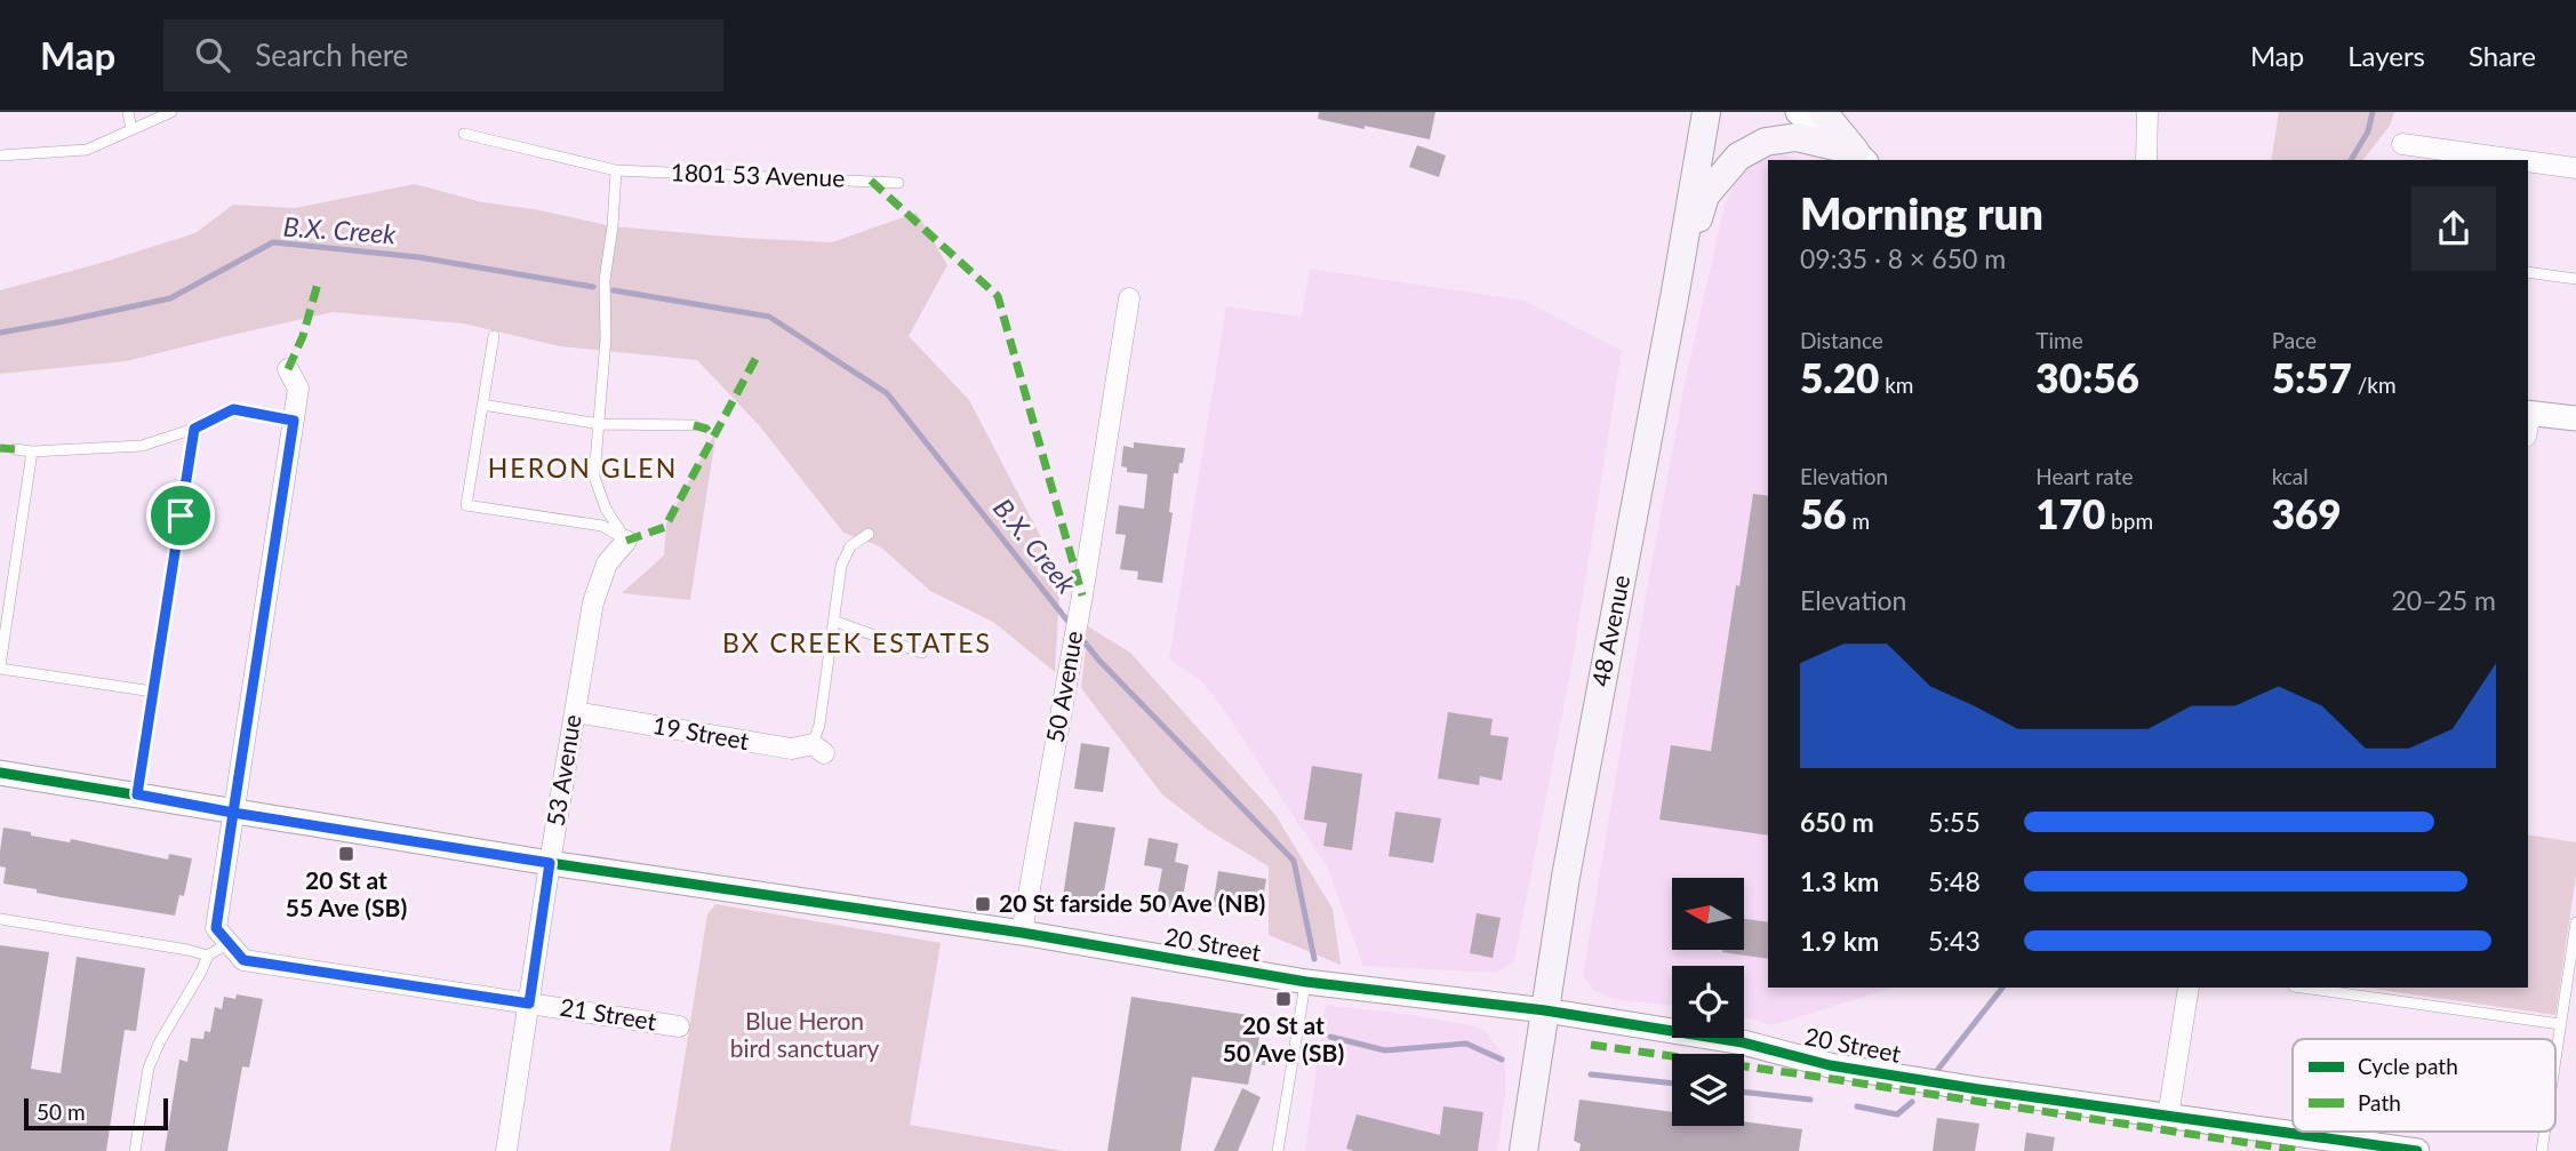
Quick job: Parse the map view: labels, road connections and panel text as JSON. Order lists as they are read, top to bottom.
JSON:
{
  "streets": {
    "main road": ["48 Avenue"],
    "street": [
      "50 Avenue",
      "19 Street",
      "53 Avenue",
      "20 Street",
      "21 Street"
    ],
    "lane": ["1801 53 Avenue"]
  },
  "crossings": [
    ["48 Avenue", "20 Street"],
    ["50 Avenue", "20 Street"],
    ["19 Street", "53 Avenue"],
    ["53 Avenue", "20 Street"],
    ["53 Avenue", "21 Street"]
  ],
  "districts": ["HERON GLEN", "BX CREEK ESTATES"],
  "water": ["B.X. Creek"],
  "parks": ["Blue Heron bird sanctuary"],
  "places": {
    "transit": ["20 St at 55 Ave (SB)", "20 St farside 50 Ave (NB)", "20 St at 50 Ave (SB)"]
  },
  "legend": ["Cycle path", "Path"],
  "scale_bar": "50 m",
  "north": "left",
  "page": {
    "header": "Map",
    "search": "Search here",
    "nav": ["Map", "Layers", "Share"],
    "heading": ["Morning run", "09:35 · 8 × 650 m"],
    "stats": [
      ["Distance", "5.20 km"],
      ["Time", "30:56"],
      ["Pace", "5:57 /km"],
      ["Elevation", "56 m"],
      ["Heart rate", "170 bpm"],
      ["kcal", "369"]
    ],
    "chart": ["Elevation", "20–25 m"],
    "list": [
      {
        "name": "650 m",
        "note": "5:55"
      },
      {
        "name": "1.3 km",
        "note": "5:48"
      },
      {
        "name": "1.9 km",
        "note": "5:43"
      }
    ],
    "scale": "50 m"
  }
}
